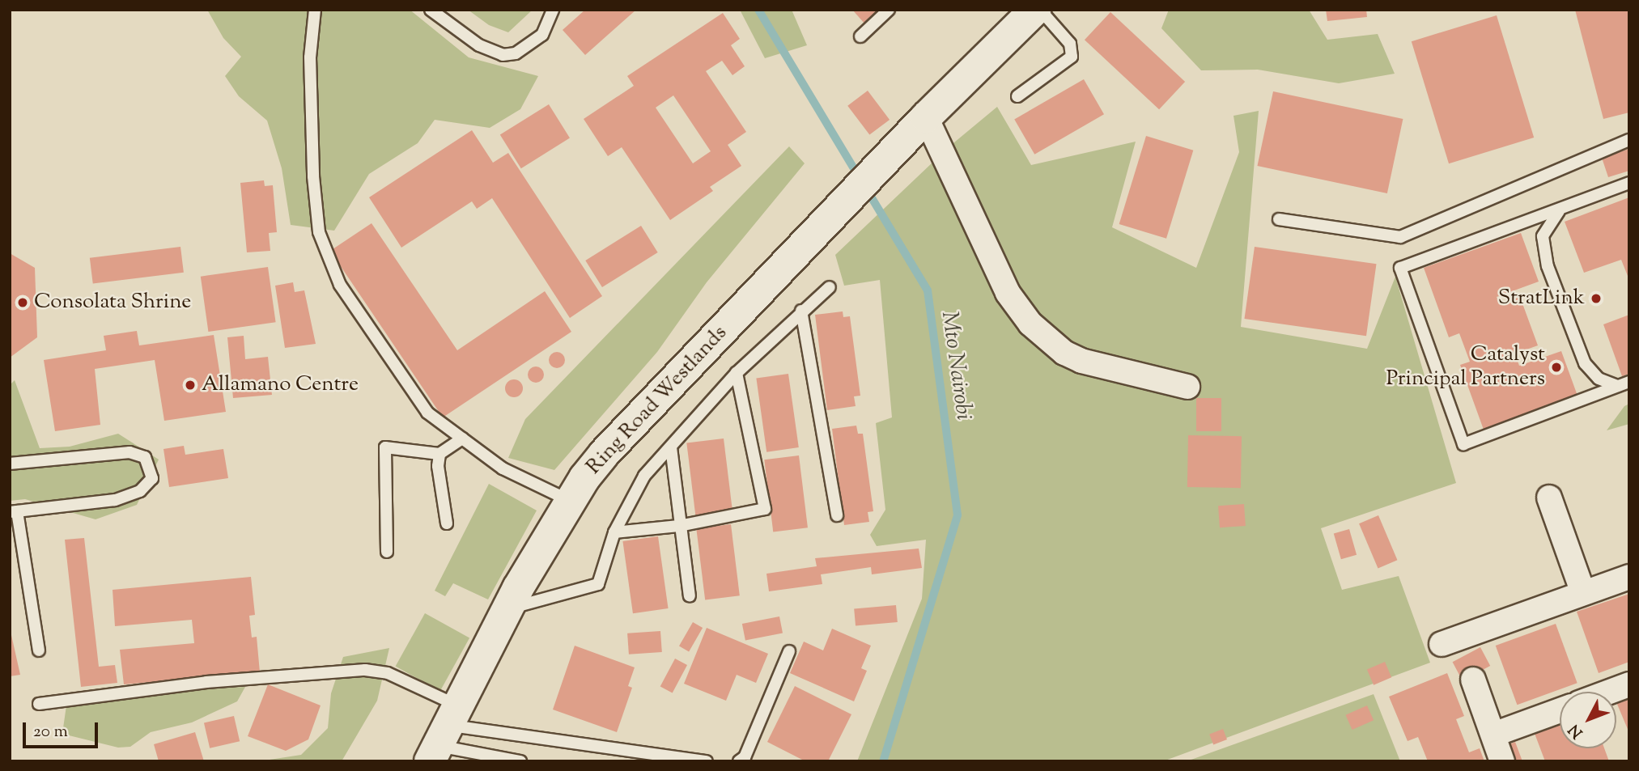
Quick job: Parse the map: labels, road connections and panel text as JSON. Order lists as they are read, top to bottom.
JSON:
{
  "streets": {
    "main road": ["Ring Road Westlands"]
  },
  "water": ["Mto Nairobi"],
  "places": [
    "StratLink",
    "Consolata Shrine",
    "Catalyst Principal Partners",
    "Allamano Centre"
  ],
  "scale_bar": "20 m",
  "north": "bottom left"
}
